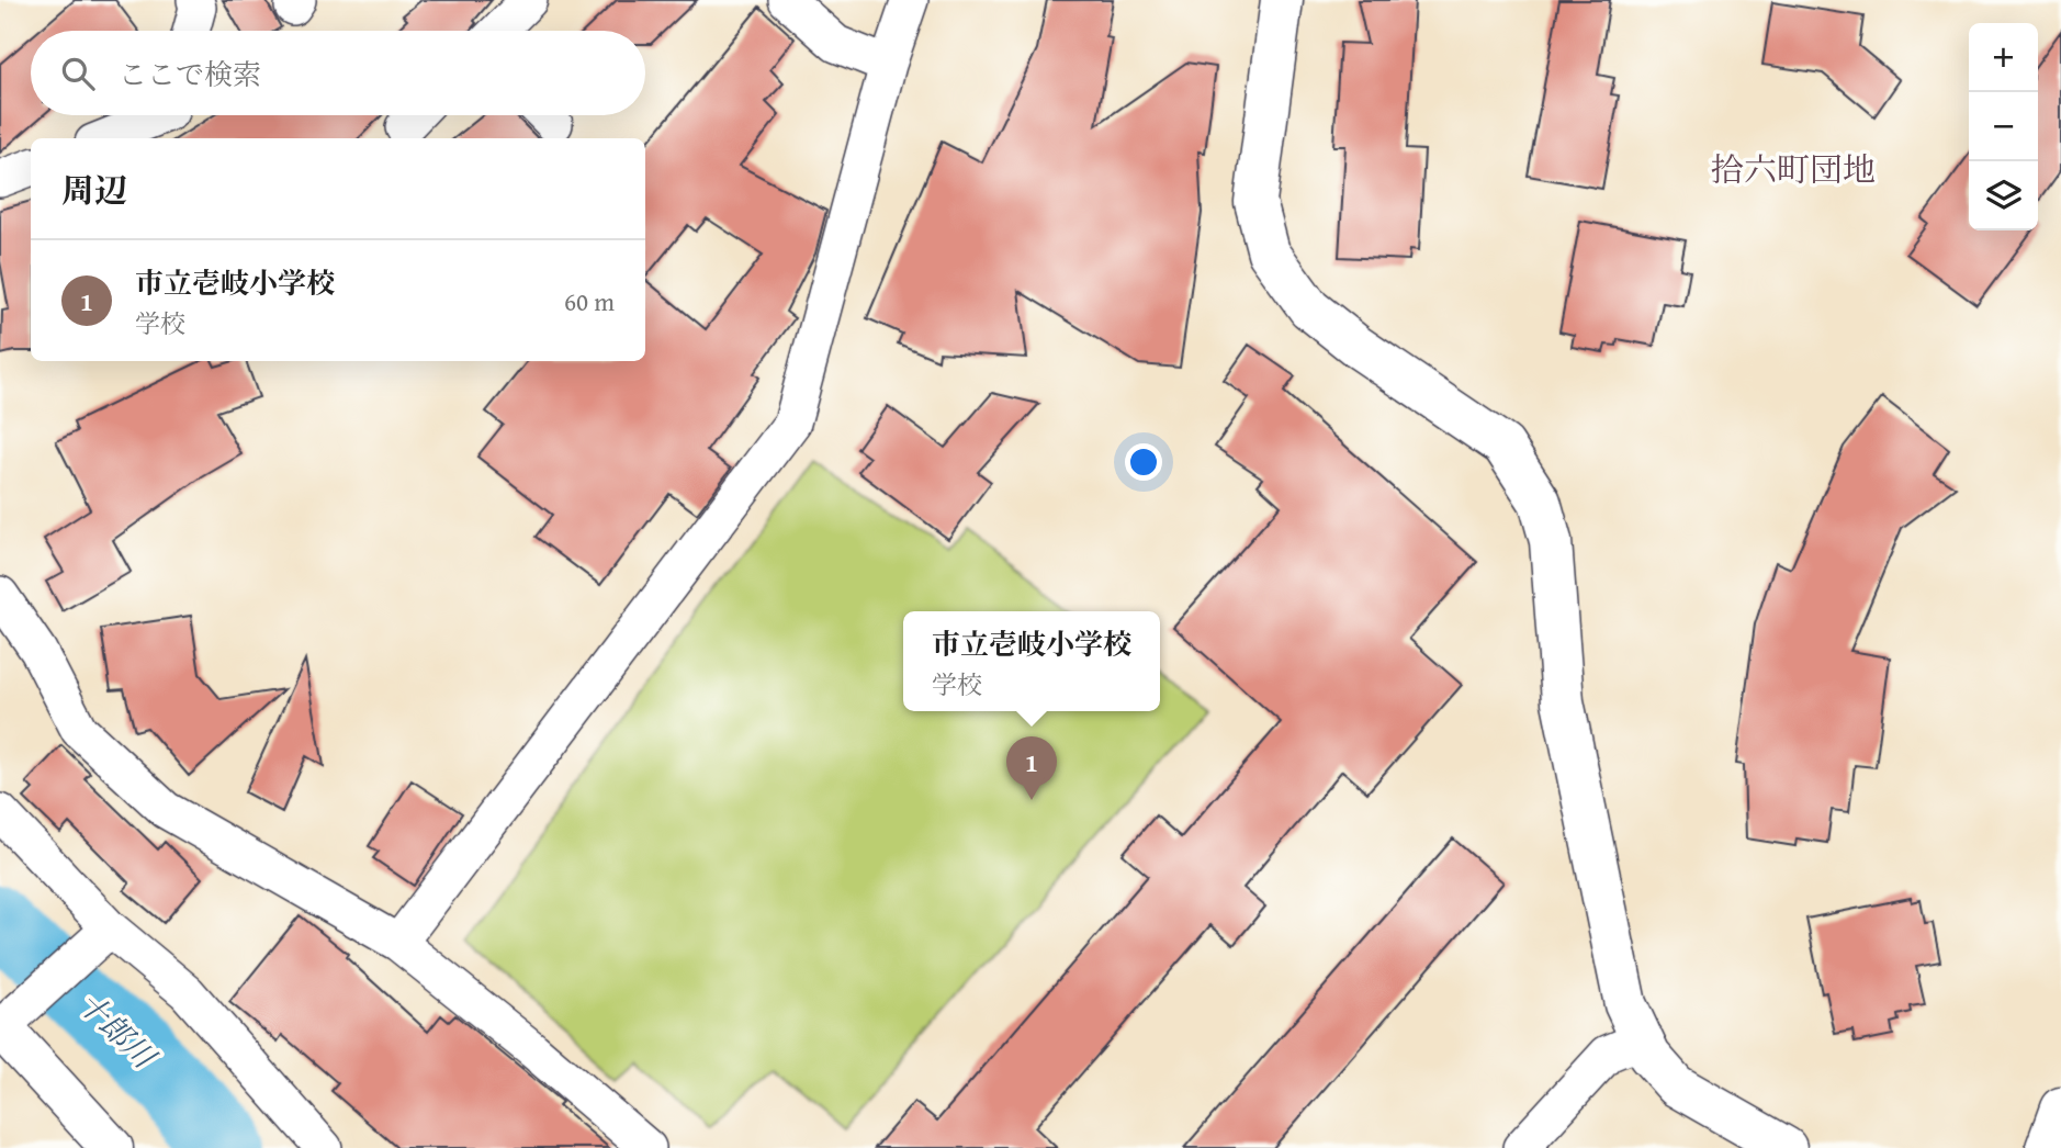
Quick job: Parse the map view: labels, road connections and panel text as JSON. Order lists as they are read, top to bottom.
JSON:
{
  "districts": ["拾六町団地"],
  "water": ["十郎川"],
  "page": {
    "map_buttons": ["+", "−"],
    "search": "ここで検索",
    "heading": "周辺",
    "list": [
      {
        "mark": "1",
        "name": "市立壱岐小学校",
        "note": "学校",
        "value": "60 m"
      }
    ],
    "popup": ["市立壱岐小学校", "学校"],
    "pins": "1"
  }
}
